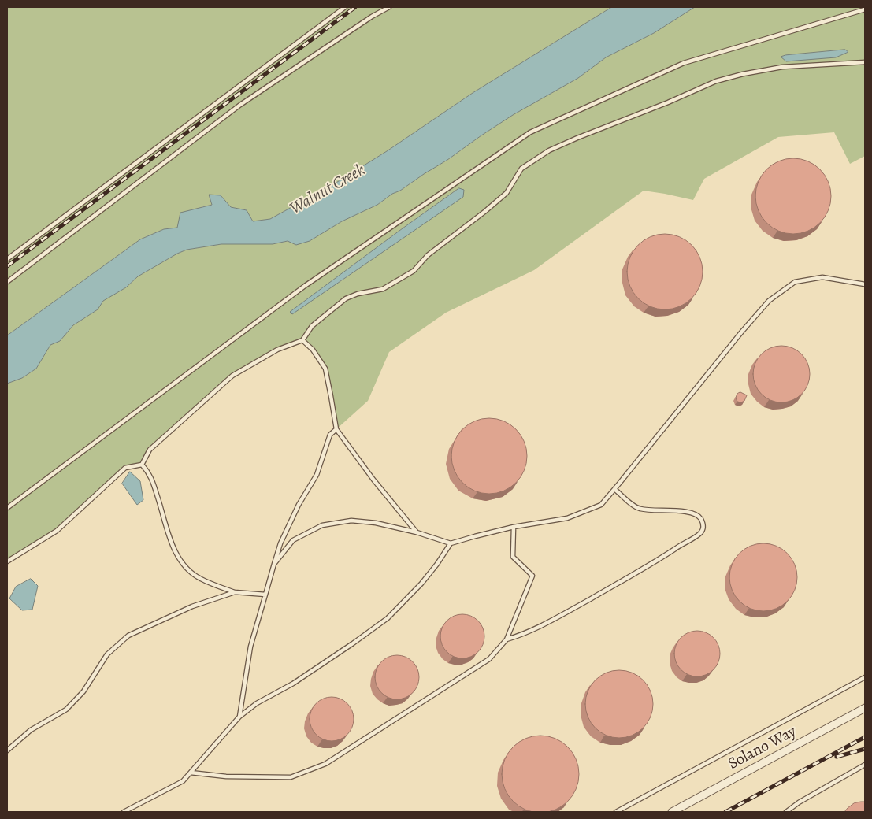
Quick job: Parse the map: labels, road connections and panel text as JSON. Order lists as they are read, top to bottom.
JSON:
{
  "streets": {
    "street": ["Solano Way"]
  },
  "water": ["Walnut Creek"]
}
